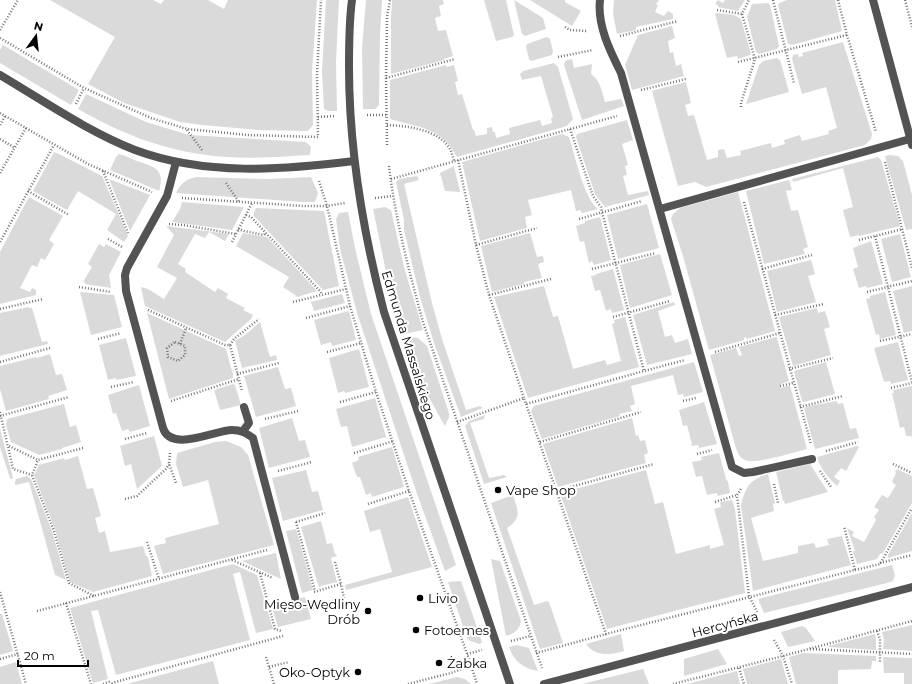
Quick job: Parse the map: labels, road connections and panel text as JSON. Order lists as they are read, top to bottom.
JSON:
{
  "streets": {
    "street": ["Edmunda Massalskiego", "Hercyńska"]
  },
  "places": [
    "Vape Shop",
    "Livio",
    "Mięso-Wędliny Drób",
    "Fotoemes",
    "Żabka",
    "Oko-Optyk"
  ],
  "scale_bar": "20 m",
  "north": "top"
}
